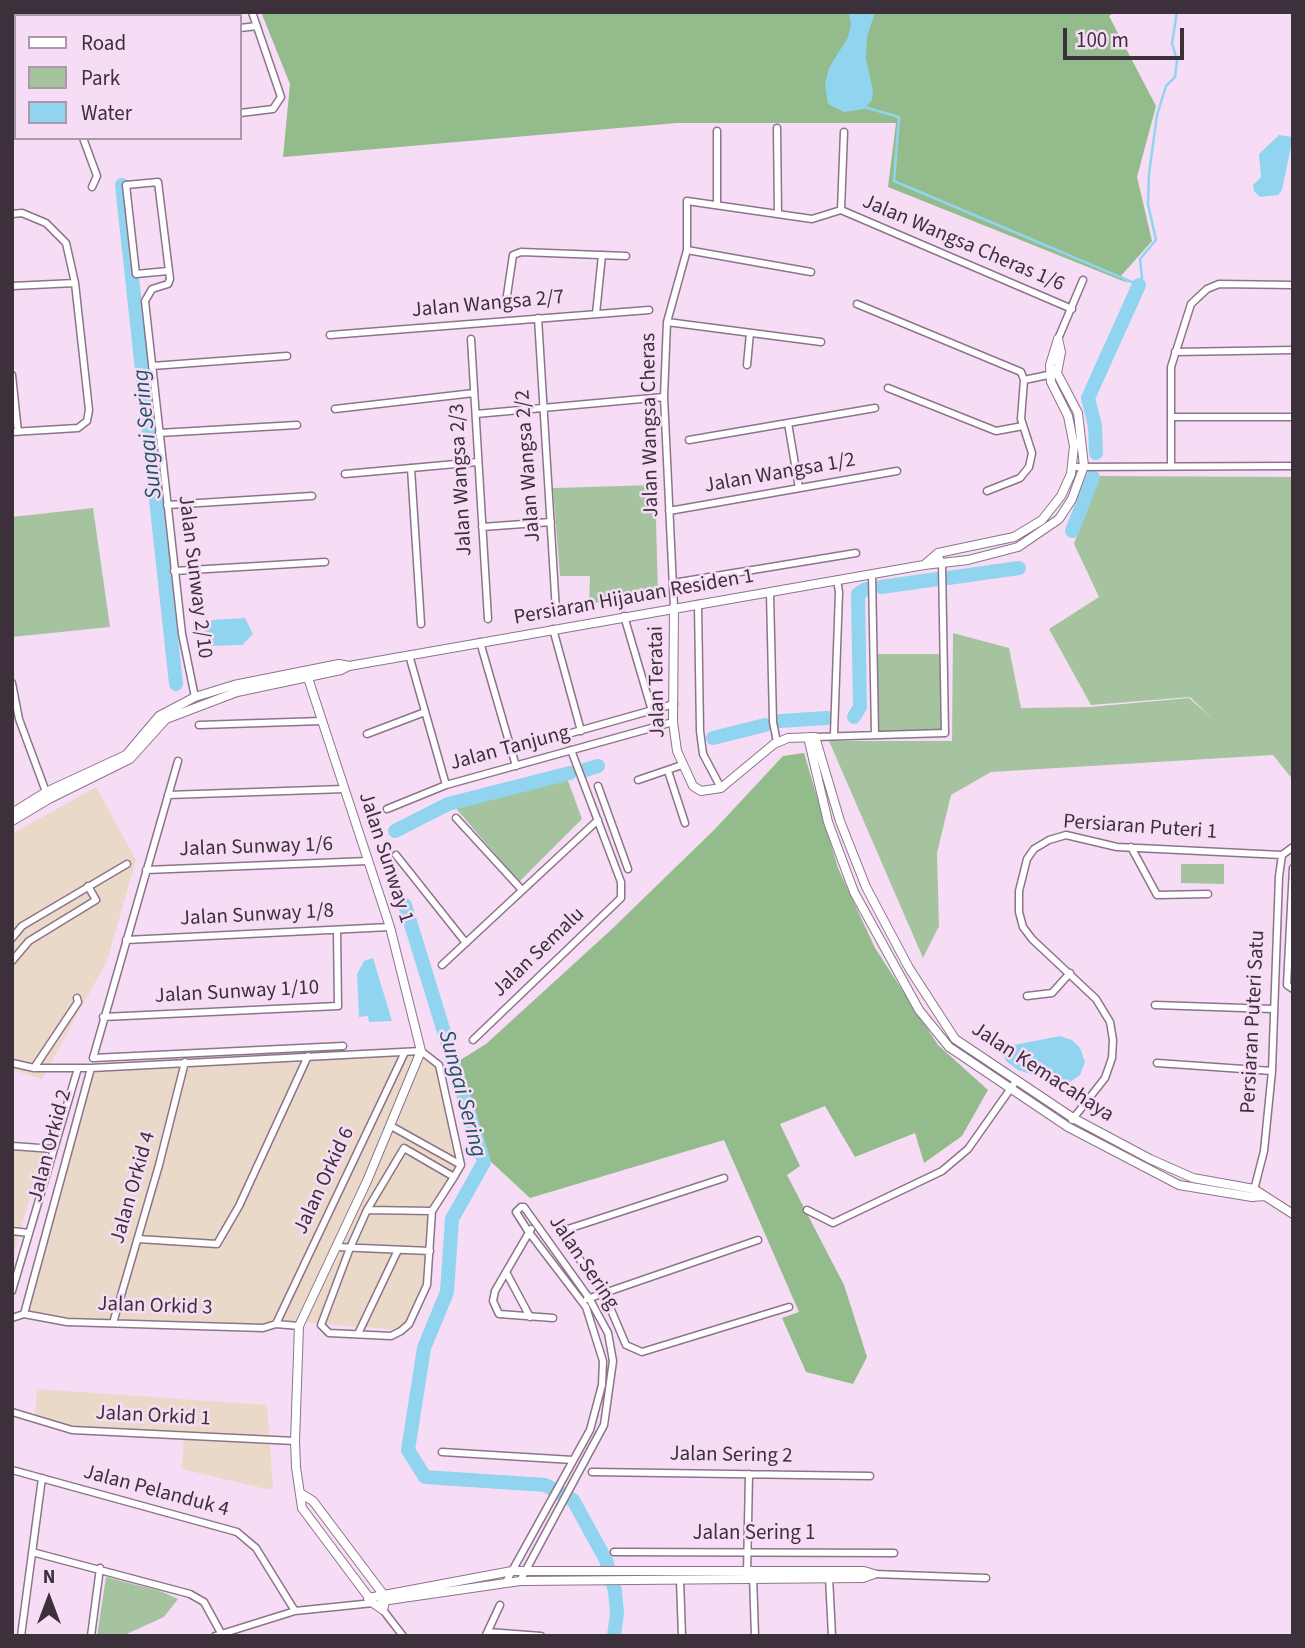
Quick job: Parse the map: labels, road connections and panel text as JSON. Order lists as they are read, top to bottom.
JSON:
{
  "streets": {
    "street": [
      "Jalan Wangsa Cheras 1/6",
      "Jalan Wangsa 2/7",
      "Jalan Wangsa Cheras",
      "Jalan Wangsa 2/2",
      "Jalan Wangsa 1/2",
      "Jalan Wangsa 2/3",
      "Jalan Sunway 2/10",
      "Persiaran Hijauan Residen 1",
      "Jalan Teratai",
      "Jalan Tanjung",
      "Persiaran Puteri 1",
      "Jalan Sunway 1/6",
      "Jalan Sunway 1",
      "Jalan Sunway 1/8",
      "Jalan Semalu",
      "Jalan Sunway 1/10",
      "Persiaran Puteri Satu",
      "Jalan Kemacahaya",
      "Jalan Orkid 2",
      "Jalan Orkid 6",
      "Jalan Orkid 4",
      "Jalan Sering",
      "Jalan Orkid 3",
      "Jalan Orkid 1",
      "Jalan Sering 2",
      "Jalan Pelanduk 4",
      "Jalan Sering 1"
    ]
  },
  "crossings": [
    ["Jalan Wangsa 2/7", "Jalan Wangsa 2/2"],
    ["Jalan Wangsa Cheras", "Jalan Wangsa 1/2"],
    ["Jalan Wangsa Cheras", "Persiaran Hijauan Residen 1"],
    ["Jalan Wangsa Cheras", "Jalan Teratai"],
    ["Persiaran Hijauan Residen 1", "Jalan Teratai"],
    ["Persiaran Hijauan Residen 1", "Jalan Tanjung"],
    ["Persiaran Hijauan Residen 1", "Jalan Sunway 1"],
    ["Jalan Teratai", "Jalan Tanjung"],
    ["Persiaran Puteri 1", "Persiaran Puteri Satu"],
    ["Persiaran Puteri 1", "Jalan Kemacahaya"],
    ["Jalan Sunway 1/6", "Jalan Sunway 1"],
    ["Jalan Sunway 1", "Jalan Sunway 1/8"],
    ["Jalan Sunway 1/8", "Jalan Sunway 1/10"],
    ["Persiaran Puteri Satu", "Jalan Kemacahaya"],
    ["Jalan Orkid 2", "Jalan Orkid 3"],
    ["Jalan Orkid 6", "Jalan Orkid 3"],
    ["Jalan Orkid 4", "Jalan Orkid 3"]
  ],
  "water": ["Sungai Sering"],
  "legend": ["Road", "Park", "Water"],
  "scale_bar": "100 m",
  "north": "top"
}
